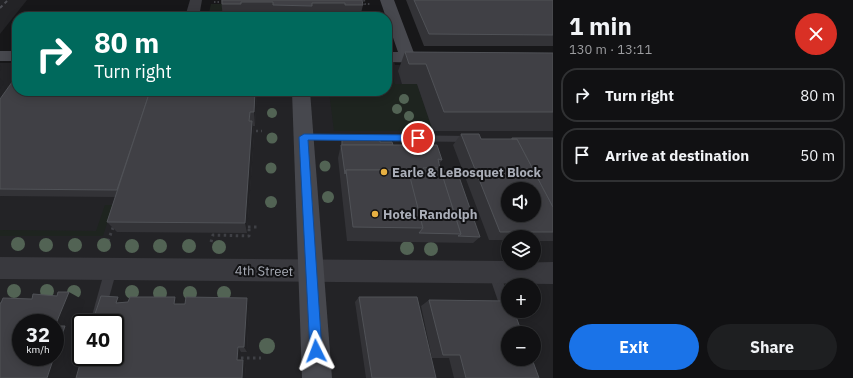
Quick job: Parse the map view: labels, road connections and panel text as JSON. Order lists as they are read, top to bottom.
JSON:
{
  "streets": {
    "street": ["4th Street"]
  },
  "places": ["Earle & LeBosquet Block", "Hotel Randolph"],
  "page": {
    "heading": ["1 min", "130 m · 13:11"],
    "turn": ["80 m", "Turn right"],
    "list": [
      {
        "name": "Turn right",
        "value": "80 m"
      },
      {
        "name": "Arrive at destination",
        "value": "50 m"
      }
    ],
    "map_buttons": ["+", "−"],
    "speed": "32 km/h",
    "limit": "40",
    "buttons": ["Exit", "Share"]
  }
}
